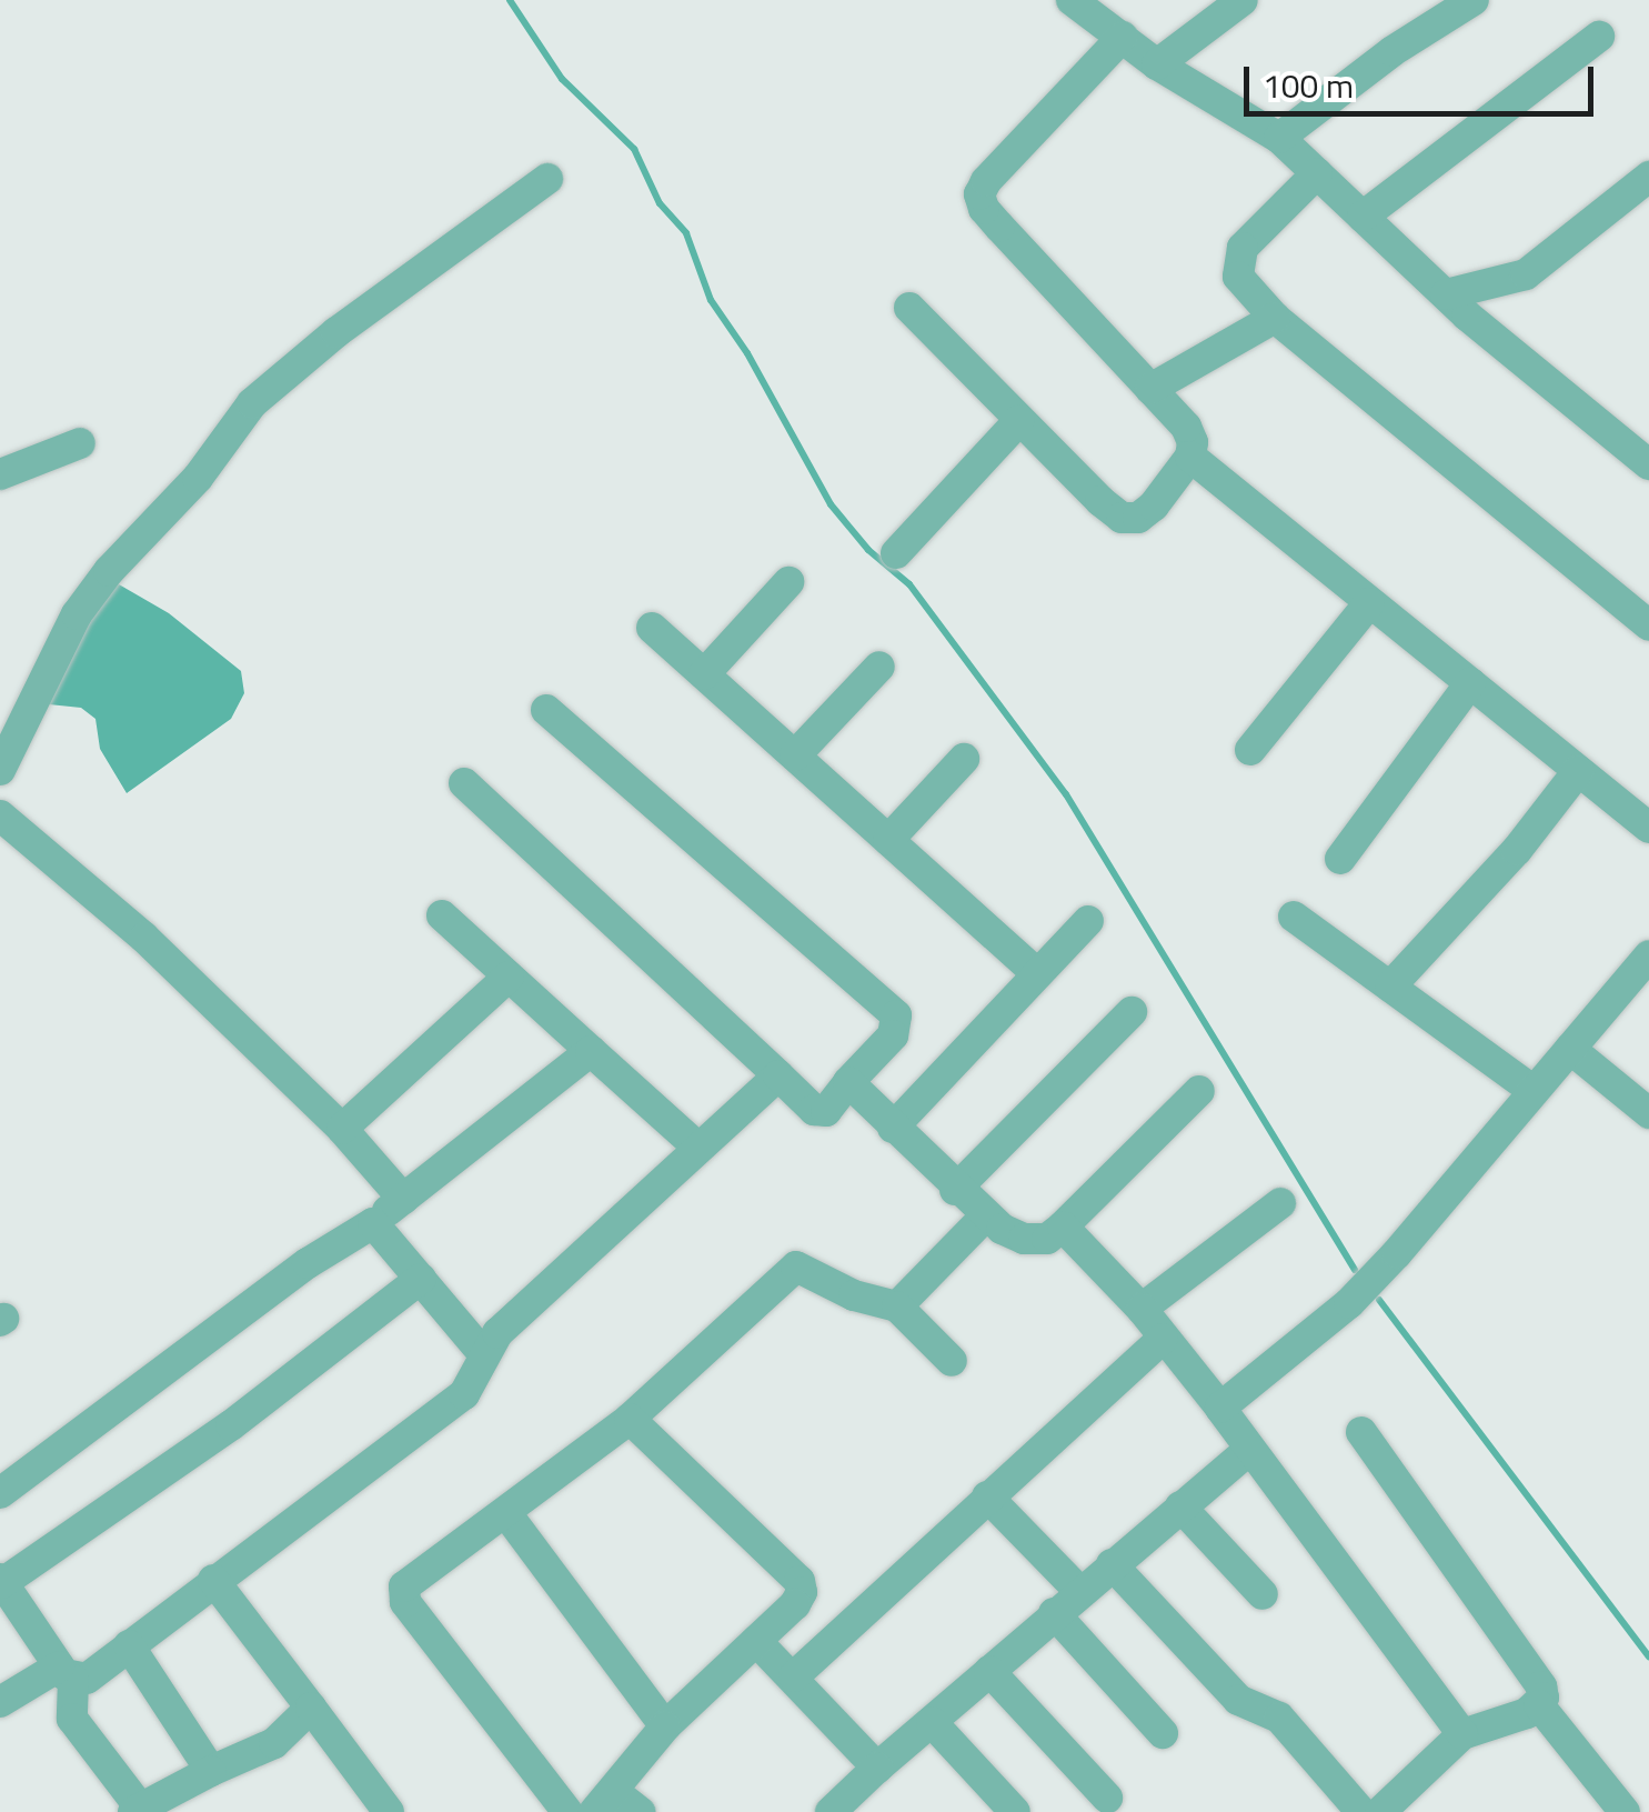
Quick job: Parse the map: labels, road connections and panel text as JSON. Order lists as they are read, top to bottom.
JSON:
{
  "scale_bar": "100 m"
}
